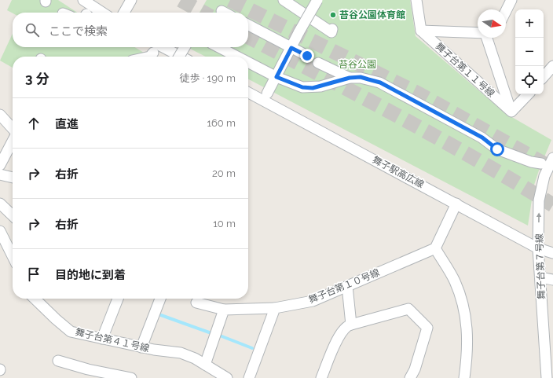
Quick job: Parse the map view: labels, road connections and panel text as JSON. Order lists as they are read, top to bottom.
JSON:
{
  "streets": {
    "street": [
      "舞子台第１１号線",
      "舞子駅高広線",
      "舞子台第７号線",
      "舞子台第１０号線",
      "舞子台第４１号線"
    ]
  },
  "crossings": [
    ["舞子駅高広線", "舞子台第７号線"]
  ],
  "one_way": ["舞子台第７号線"],
  "parks": ["苔谷公園"],
  "places": ["苔谷公園体育館"],
  "north": "right",
  "page": {
    "map_buttons": ["+", "−"],
    "search": "ここで検索",
    "heading": ["3 分", "徒歩 · 190 m"],
    "list": [
      ["直進", "160 m"],
      ["右折", "20 m"],
      ["右折", "10 m"],
      "目的地に到着"
    ]
  }
}
